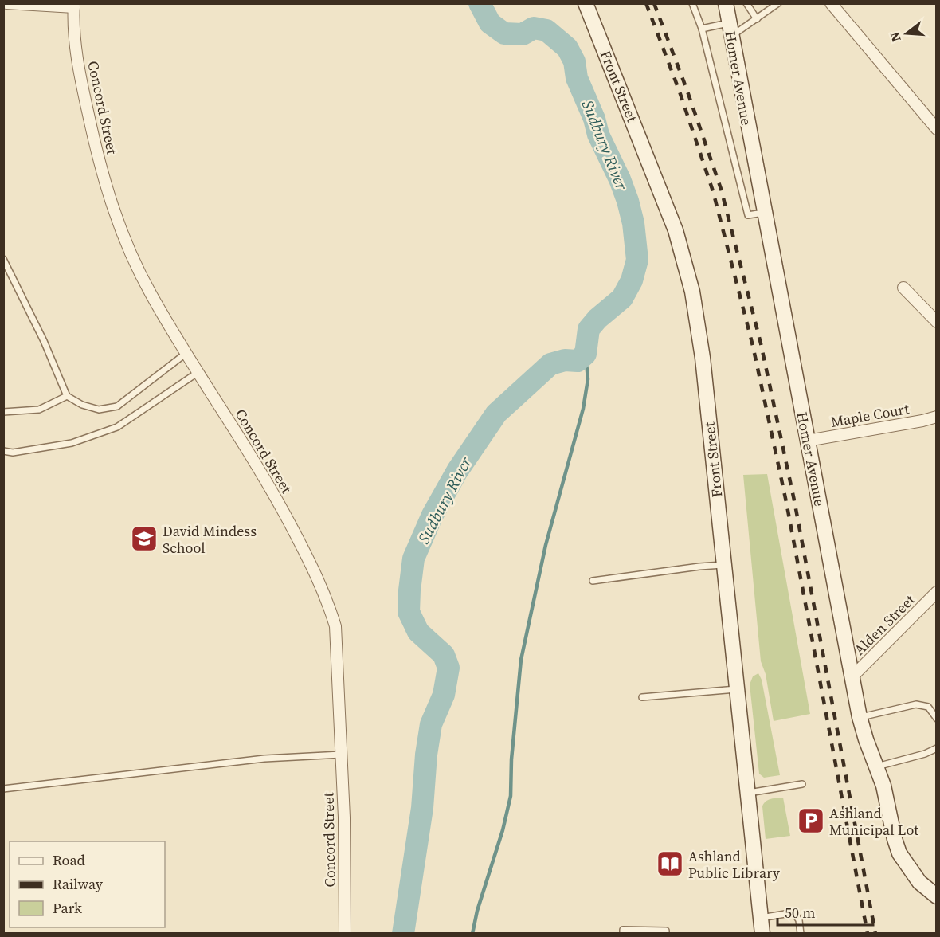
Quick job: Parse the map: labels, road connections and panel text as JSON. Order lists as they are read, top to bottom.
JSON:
{
  "streets": {
    "street": [
      "Homer Avenue",
      "Front Street",
      "Concord Street",
      "Maple Court",
      "Alden Street"
    ]
  },
  "crossings": [
    ["Homer Avenue", "Maple Court"],
    ["Homer Avenue", "Alden Street"]
  ],
  "water": ["Sudbury River"],
  "places": {
    "school or university": ["David Mindess School"],
    "parking": ["Ashland Municipal Lot"],
    "library": ["Ashland Public Library"]
  },
  "legend": ["Road", "Railway", "Park"],
  "scale_bar": "50 m",
  "north": "left"
}
